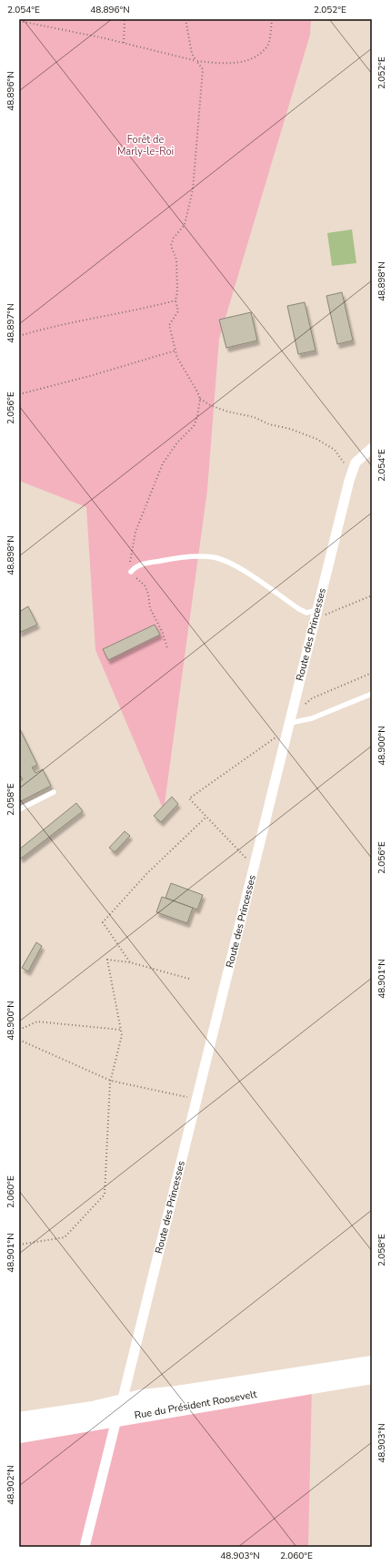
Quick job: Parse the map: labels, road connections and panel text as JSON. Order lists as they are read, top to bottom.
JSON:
{
  "streets": {
    "main road": ["Rue du Président Roosevelt"],
    "street": ["Route des Princesses"]
  },
  "crossings": [
    ["Route des Princesses", "Rue du Président Roosevelt"]
  ],
  "parks": ["Forêt de Marly-le-Roi"],
  "coordinates": [
    "2.054°E",
    "48.896°N",
    "2.052°E",
    "48.898°N",
    "48.897°N",
    "2.056°E",
    "48.900°N",
    "2.058°E",
    "48.901°N",
    "2.060°E",
    "48.903°N",
    "48.902°N"
  ]
}
